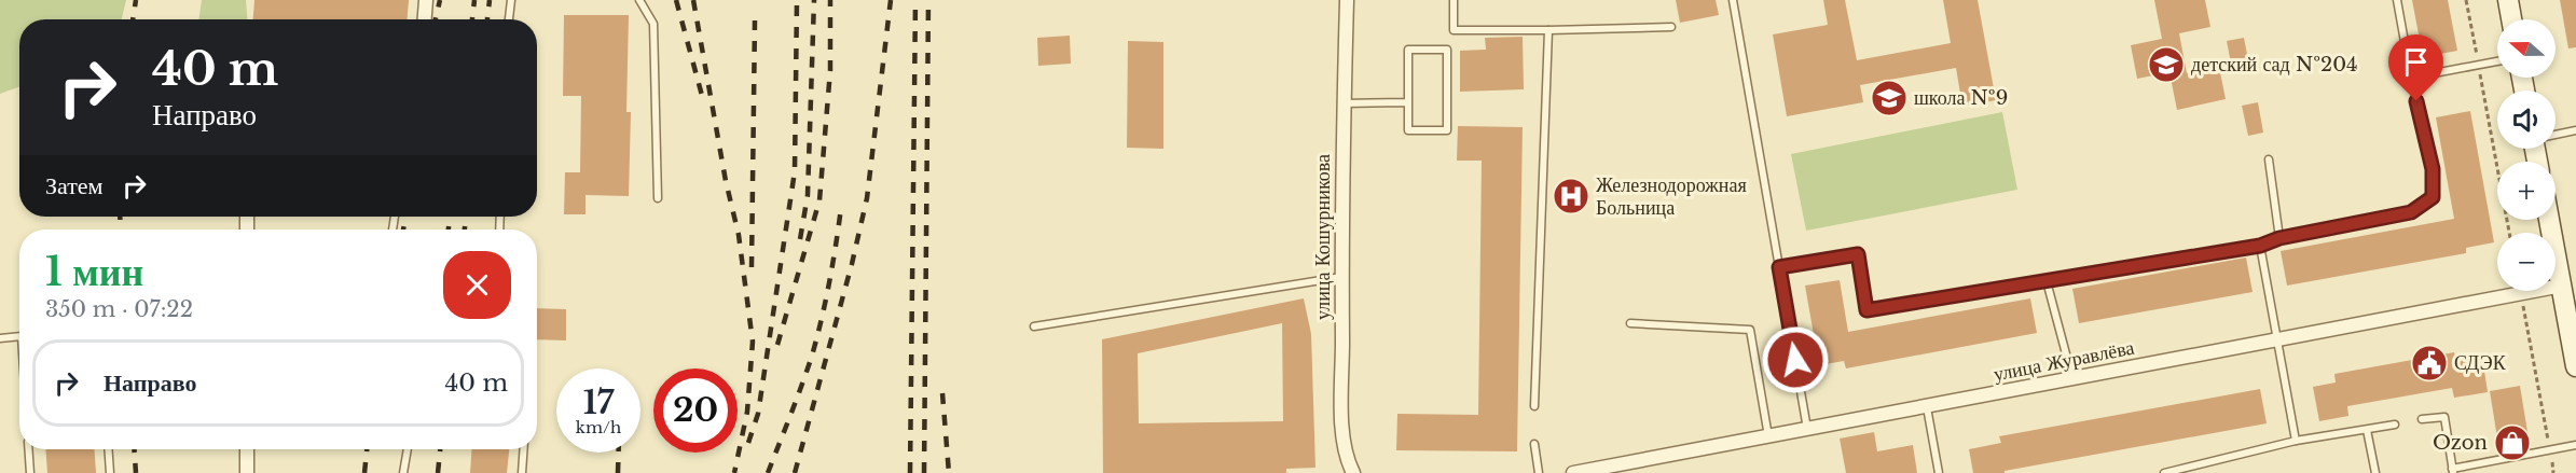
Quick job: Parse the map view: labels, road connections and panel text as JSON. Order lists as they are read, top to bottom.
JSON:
{
  "streets": {
    "street": ["улица Кошурникова", "улица Журавлёва"]
  },
  "places": {
    "school or university": ["детский сад №204", "школа №9"],
    "hospital": ["Железнодорожная Больница"],
    "public building": ["СДЭК"],
    "shop": ["Ozon"]
  },
  "north": "left",
  "page": {
    "map_buttons": ["+", "−"],
    "turn": ["40 m", "Направо"],
    "then": "Затем",
    "heading": ["1 мин", "350 m · 07:22"],
    "list": [
      {
        "name": "Направо",
        "value": "40 m"
      }
    ],
    "speed": "17 km/h",
    "limit": "20"
  }
}
